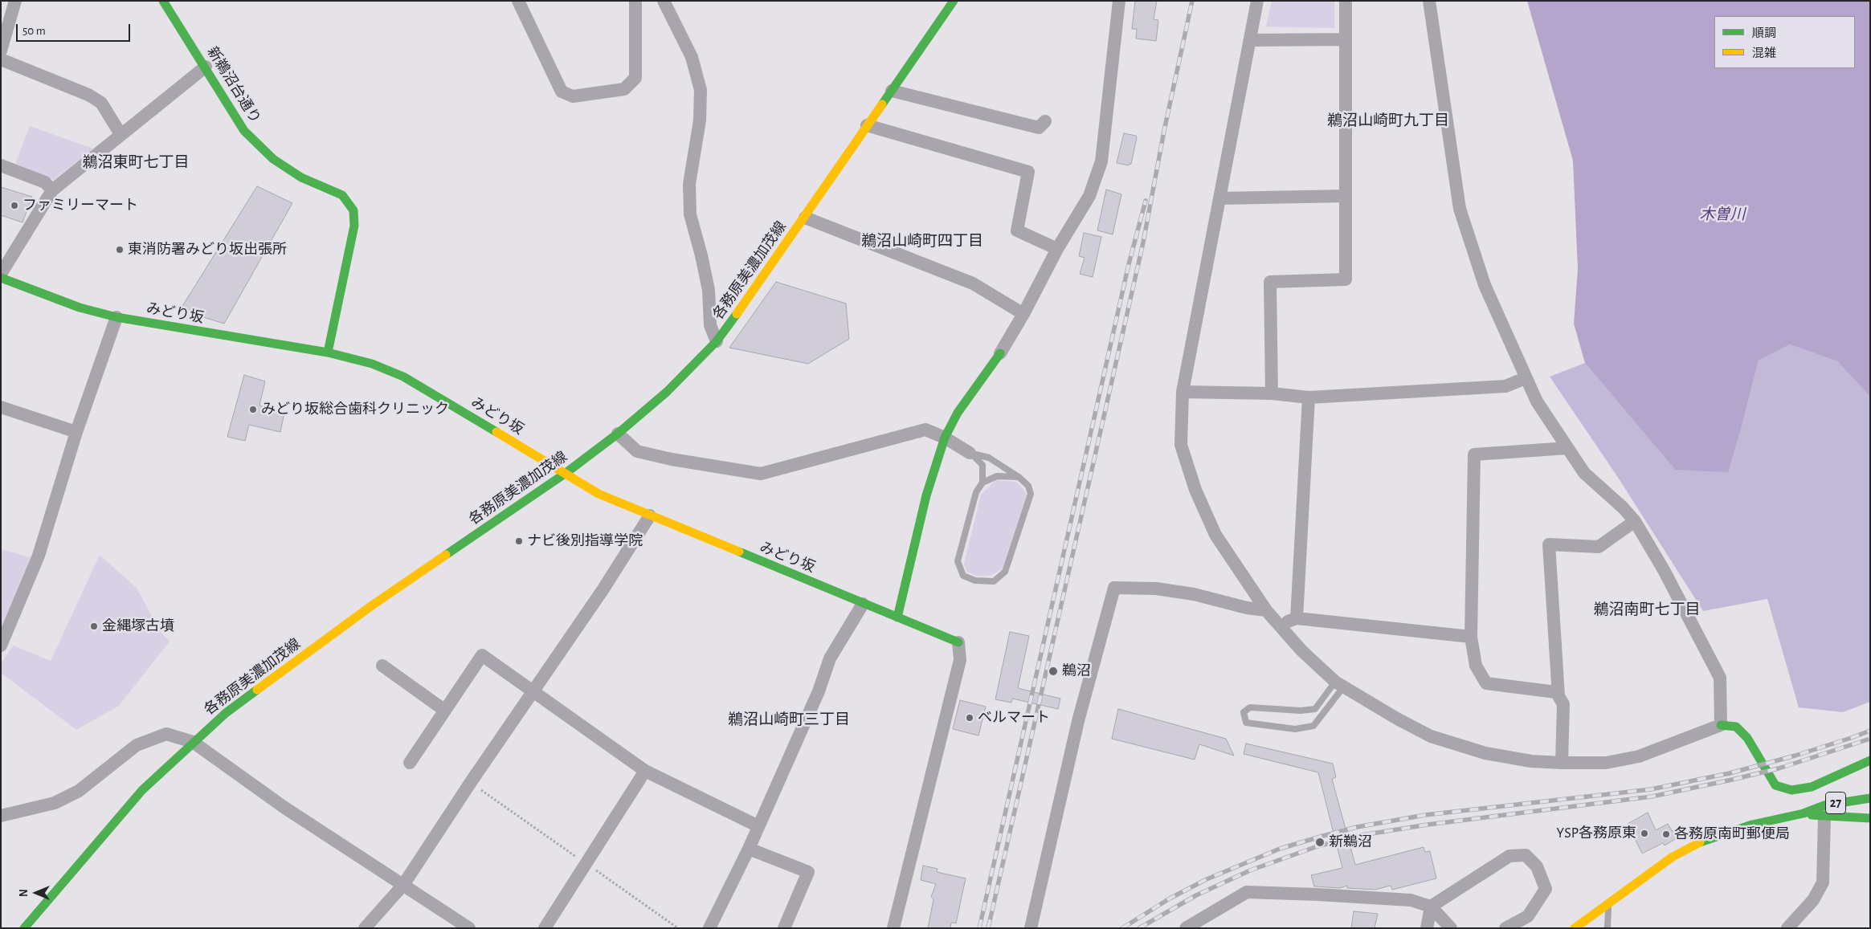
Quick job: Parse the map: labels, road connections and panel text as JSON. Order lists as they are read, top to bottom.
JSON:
{
  "streets": {
    "street": [
      "新鵜沼台通り",
      "各務原美濃加茂線",
      "みどり坂",
      "27"
    ]
  },
  "crossings": [
    ["新鵜沼台通り", "みどり坂"],
    ["各務原美濃加茂線", "みどり坂"]
  ],
  "districts": [
    "鵜沼山崎町九丁目",
    "鵜沼東町七丁目",
    "鵜沼山崎町四丁目",
    "鵜沼南町七丁目",
    "鵜沼山崎町三丁目"
  ],
  "water": ["木曽川"],
  "places": [
    "ファミリーマート",
    "東消防署みどり坂出張所",
    "みどり坂総合歯科クリニック",
    "ナビ後別指導学院",
    "金縄塚古墳",
    "鵜沼",
    "ベルマート",
    "YSP各務原東",
    "各務原南町郵便局",
    "新鵜沼"
  ],
  "legend": ["順調", "混雑"],
  "scale_bar": "50 m",
  "north": "left"
}
